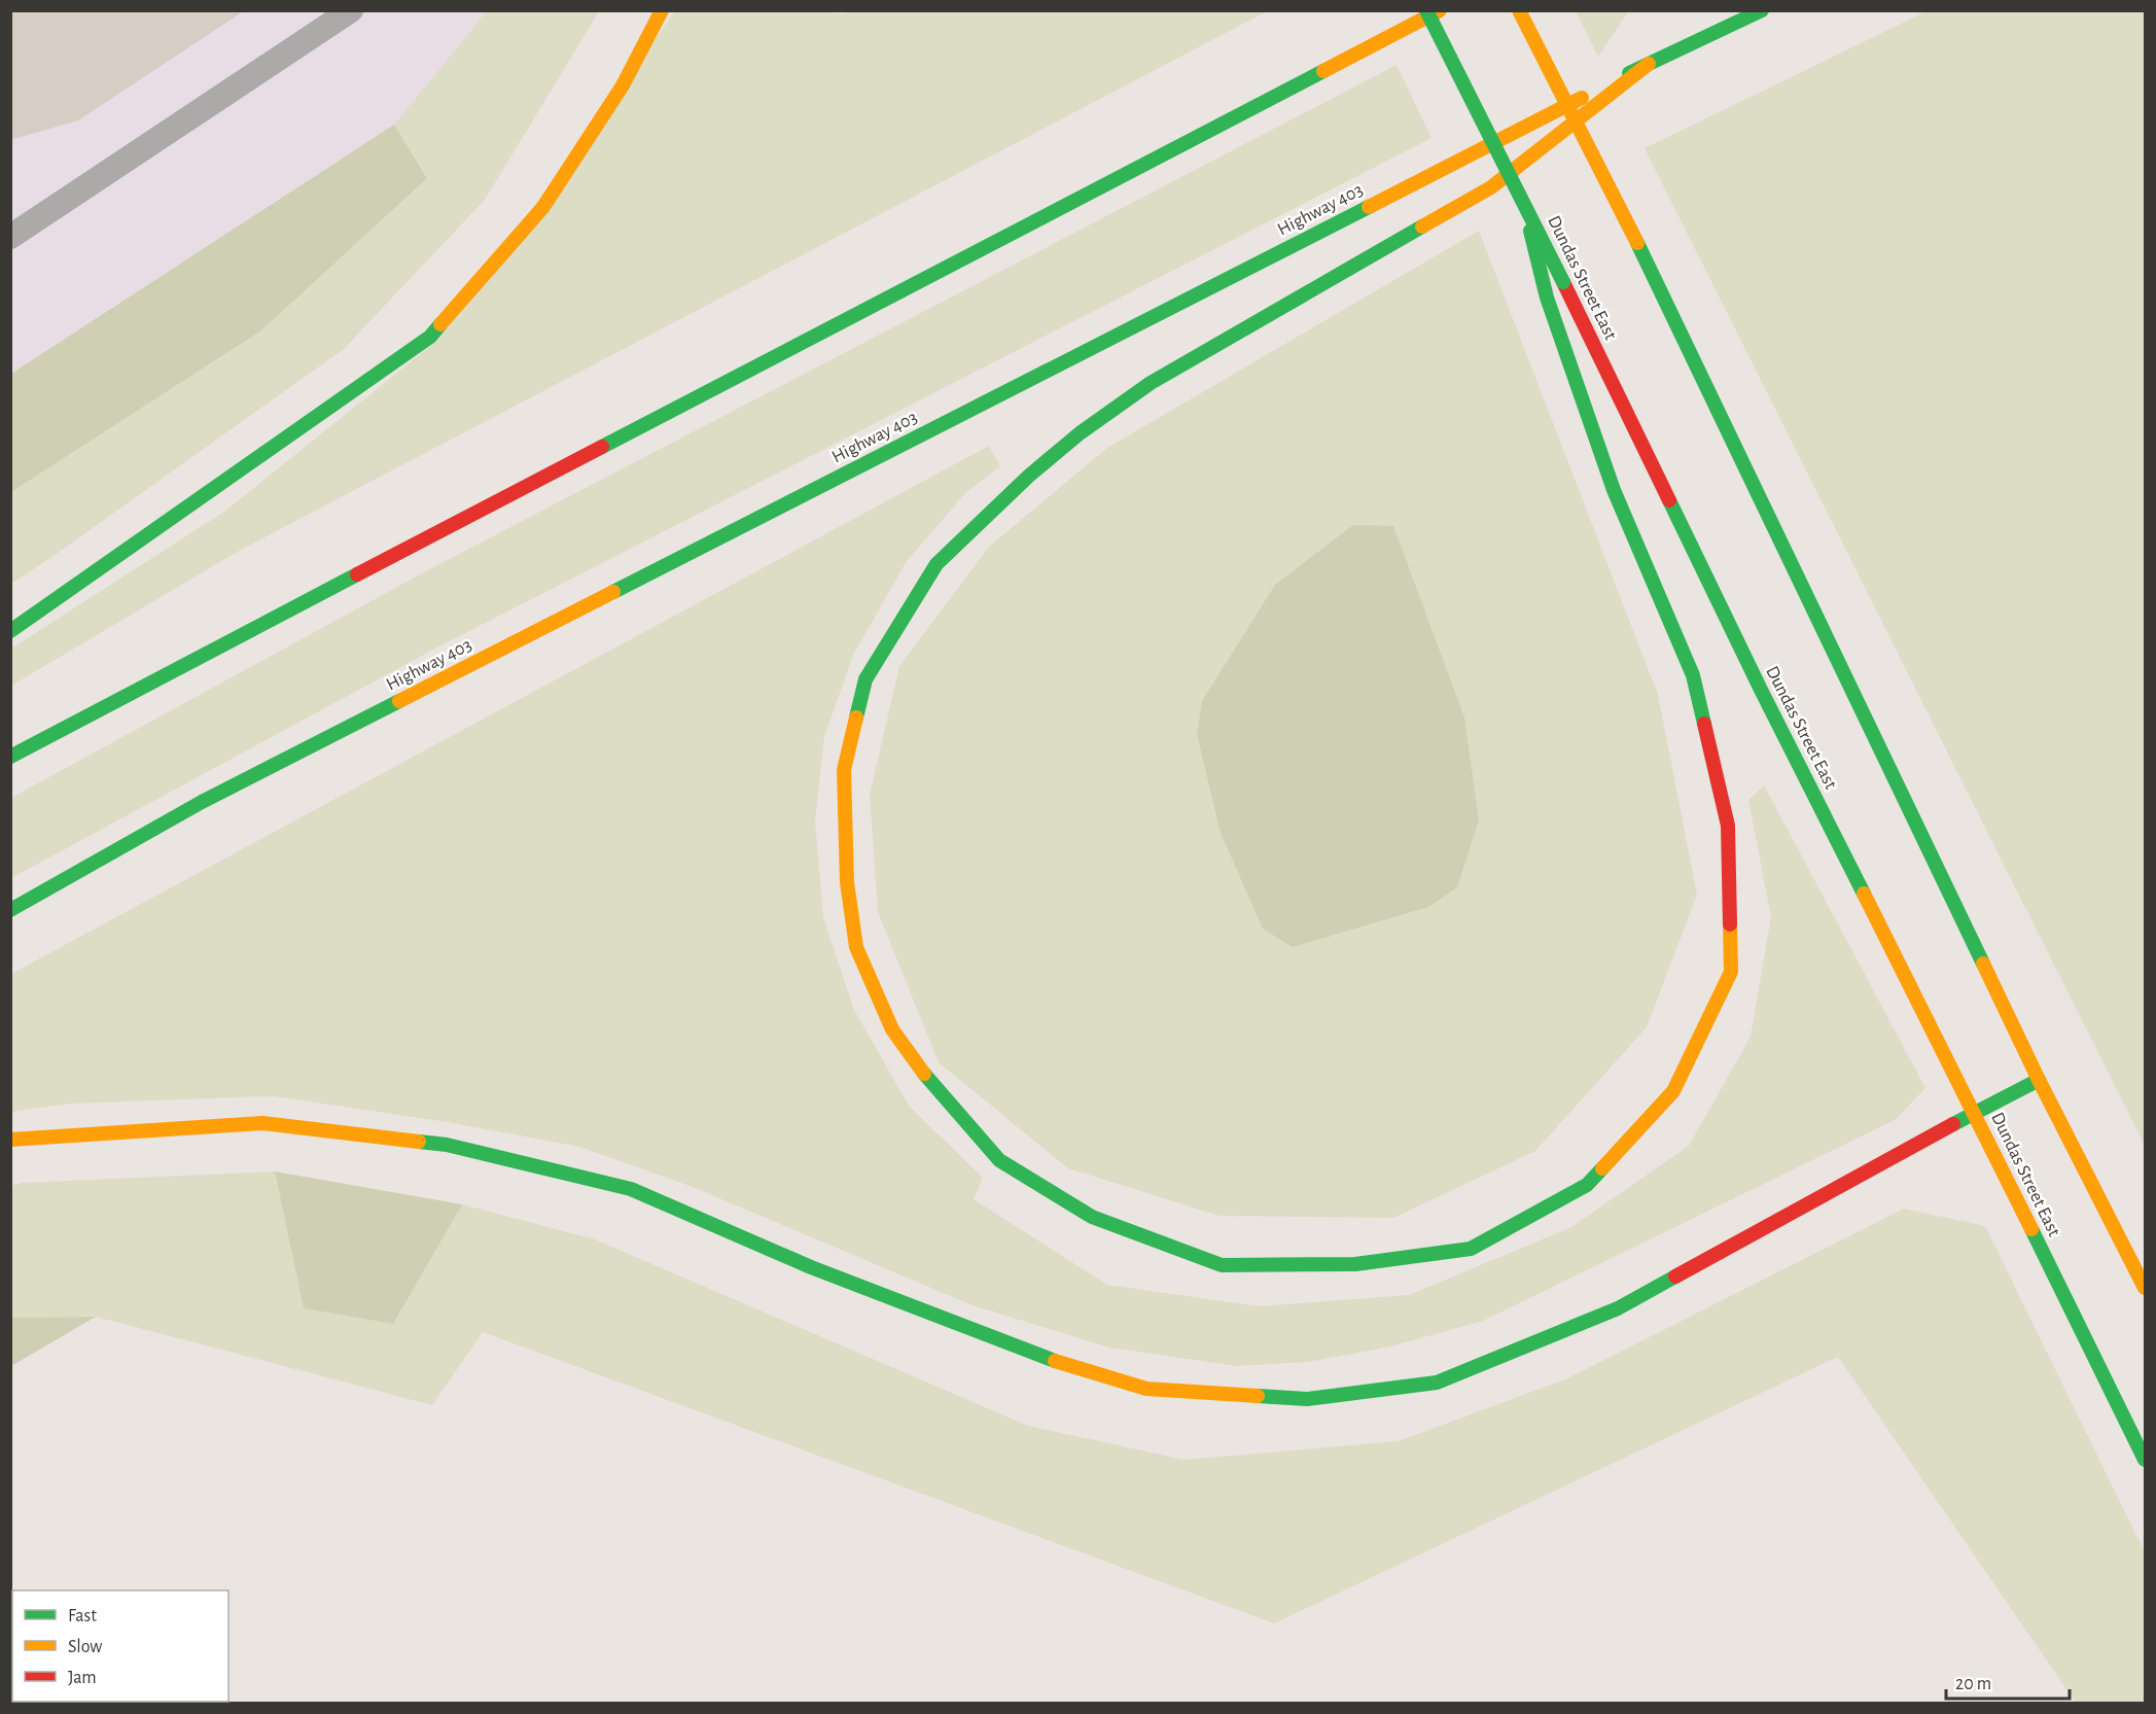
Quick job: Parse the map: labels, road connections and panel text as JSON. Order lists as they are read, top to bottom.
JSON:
{
  "streets": {
    "main road": ["Highway 403", "Dundas Street East"]
  },
  "legend": ["Fast", "Slow", "Jam"],
  "scale_bar": "20 m"
}
